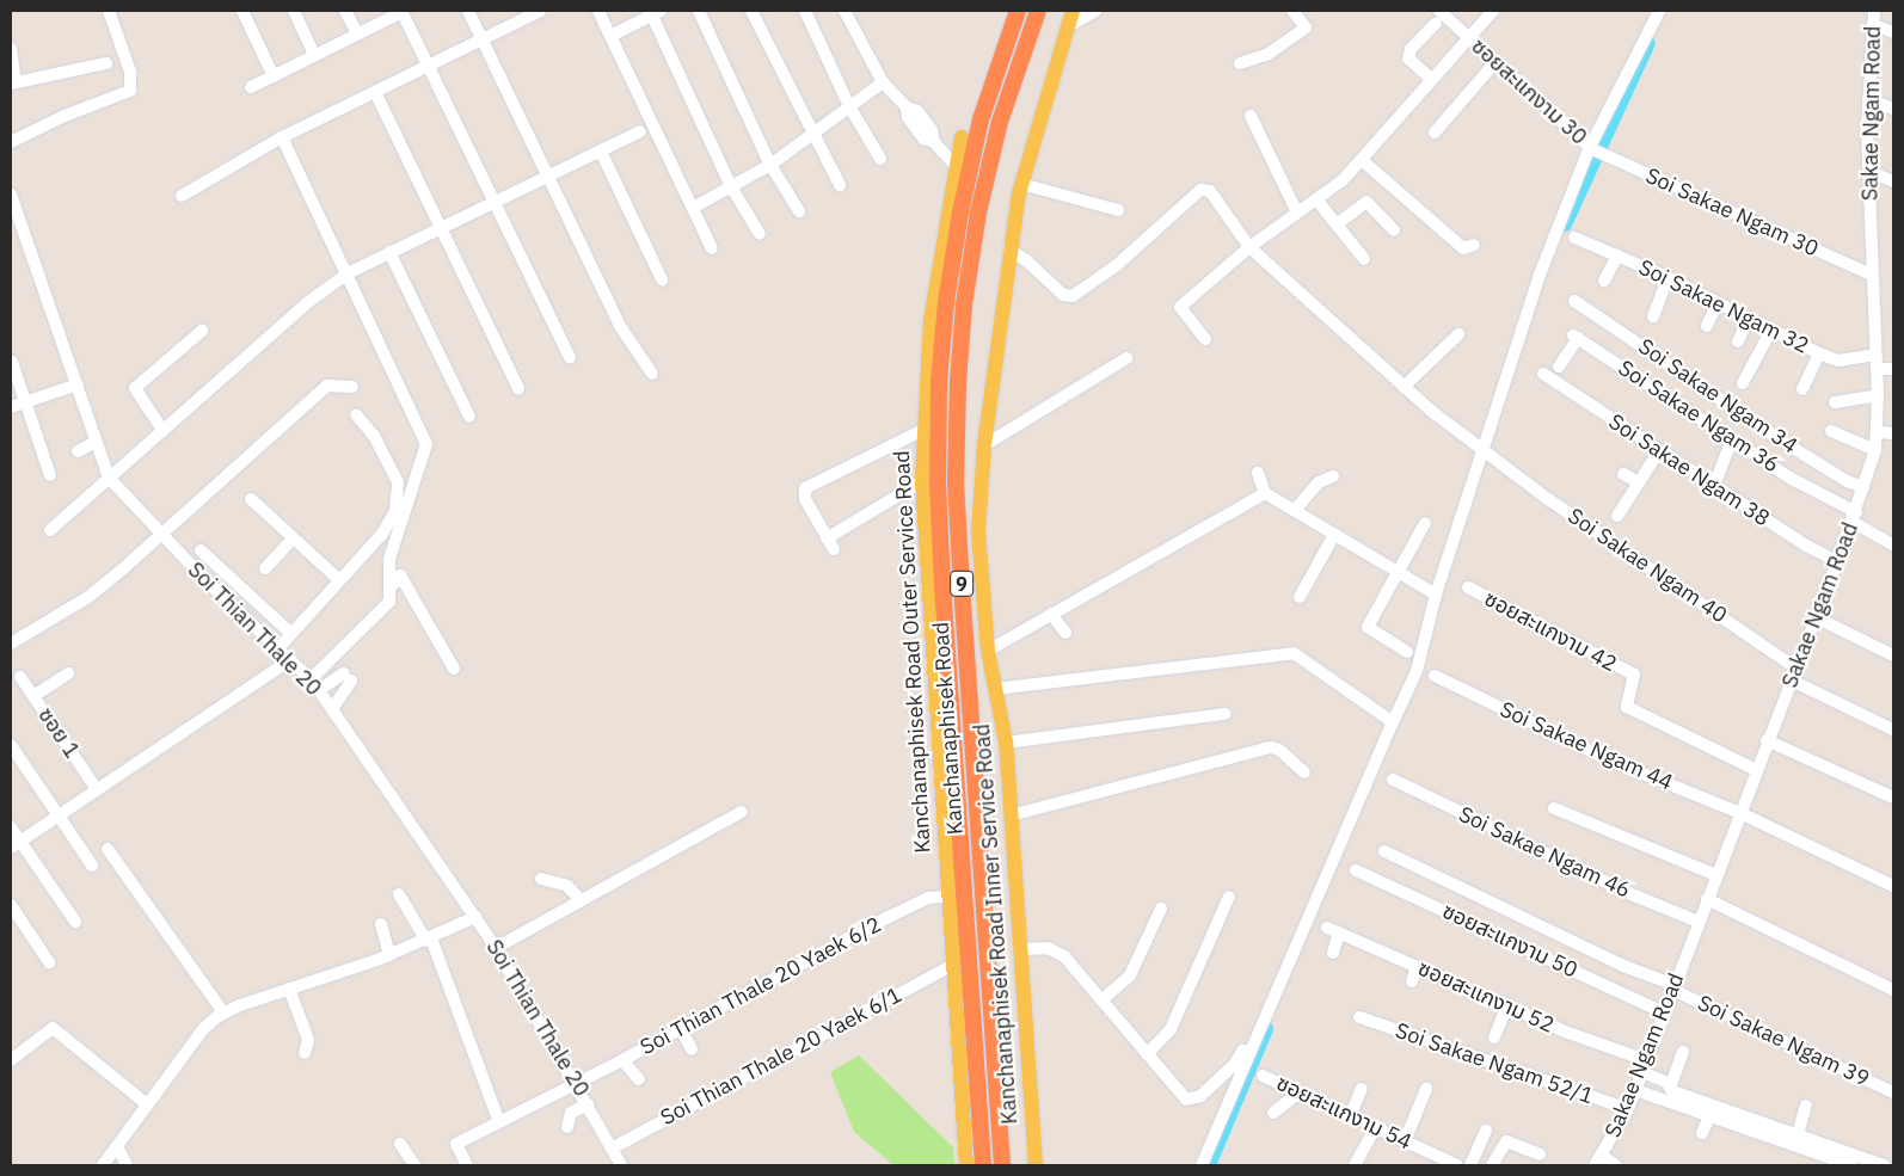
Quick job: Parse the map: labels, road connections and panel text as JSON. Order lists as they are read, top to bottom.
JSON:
{
  "streets": {
    "highway": ["9", "Kanchanaphisek Road"],
    "main road": ["Kanchanaphisek Road Outer Service Road", "Kanchanaphisek Road Inner Service Road"],
    "street": [
      "ซอยสะแกงาม 30",
      "Sakae Ngam Road",
      "Soi Sakae Ngam 30",
      "Soi Sakae Ngam 32",
      "Soi Sakae Ngam 34",
      "Soi Sakae Ngam 36",
      "Soi Sakae Ngam 38",
      "Soi Sakae Ngam 40",
      "Soi Thian Thale 20",
      "ซอยสะแกงาม 42",
      "ซอย 1",
      "Soi Sakae Ngam 44",
      "Soi Sakae Ngam 46",
      "ซอยสะแกงาม 50",
      "Soi Thian Thale 20 Yaek 6/2",
      "ซอยสะแกงาม 52",
      "Soi Sakae Ngam 39",
      "Soi Thian Thale 20 Yaek 6/1",
      "Soi Sakae Ngam 52/1",
      "ซอยสะแกงาม 54"
    ]
  },
  "crossings": [
    ["ซอยสะแกงาม 30", "Soi Sakae Ngam 30"],
    ["Sakae Ngam Road", "Soi Sakae Ngam 30"],
    ["Sakae Ngam Road", "Soi Sakae Ngam 32"],
    ["Sakae Ngam Road", "Soi Sakae Ngam 34"],
    ["Sakae Ngam Road", "Soi Sakae Ngam 36"],
    ["Sakae Ngam Road", "Soi Sakae Ngam 38"],
    ["Sakae Ngam Road", "Soi Sakae Ngam 40"],
    ["Sakae Ngam Road", "ซอยสะแกงาม 42"],
    ["Sakae Ngam Road", "Soi Sakae Ngam 44"],
    ["Sakae Ngam Road", "Soi Sakae Ngam 46"],
    ["Sakae Ngam Road", "ซอยสะแกงาม 50"],
    ["Sakae Ngam Road", "ซอยสะแกงาม 52"],
    ["Sakae Ngam Road", "Soi Sakae Ngam 39"],
    ["Sakae Ngam Road", "Soi Sakae Ngam 52/1"],
    ["Soi Sakae Ngam 40", "Kanchanaphisek Road Inner Service Road"],
    ["Soi Thian Thale 20", "Soi Thian Thale 20 Yaek 6/2"],
    ["Soi Thian Thale 20", "Soi Thian Thale 20 Yaek 6/1"],
    ["Kanchanaphisek Road Outer Service Road", "Soi Thian Thale 20 Yaek 6/2"],
    ["Kanchanaphisek Road Outer Service Road", "Soi Thian Thale 20 Yaek 6/1"]
  ]
}
